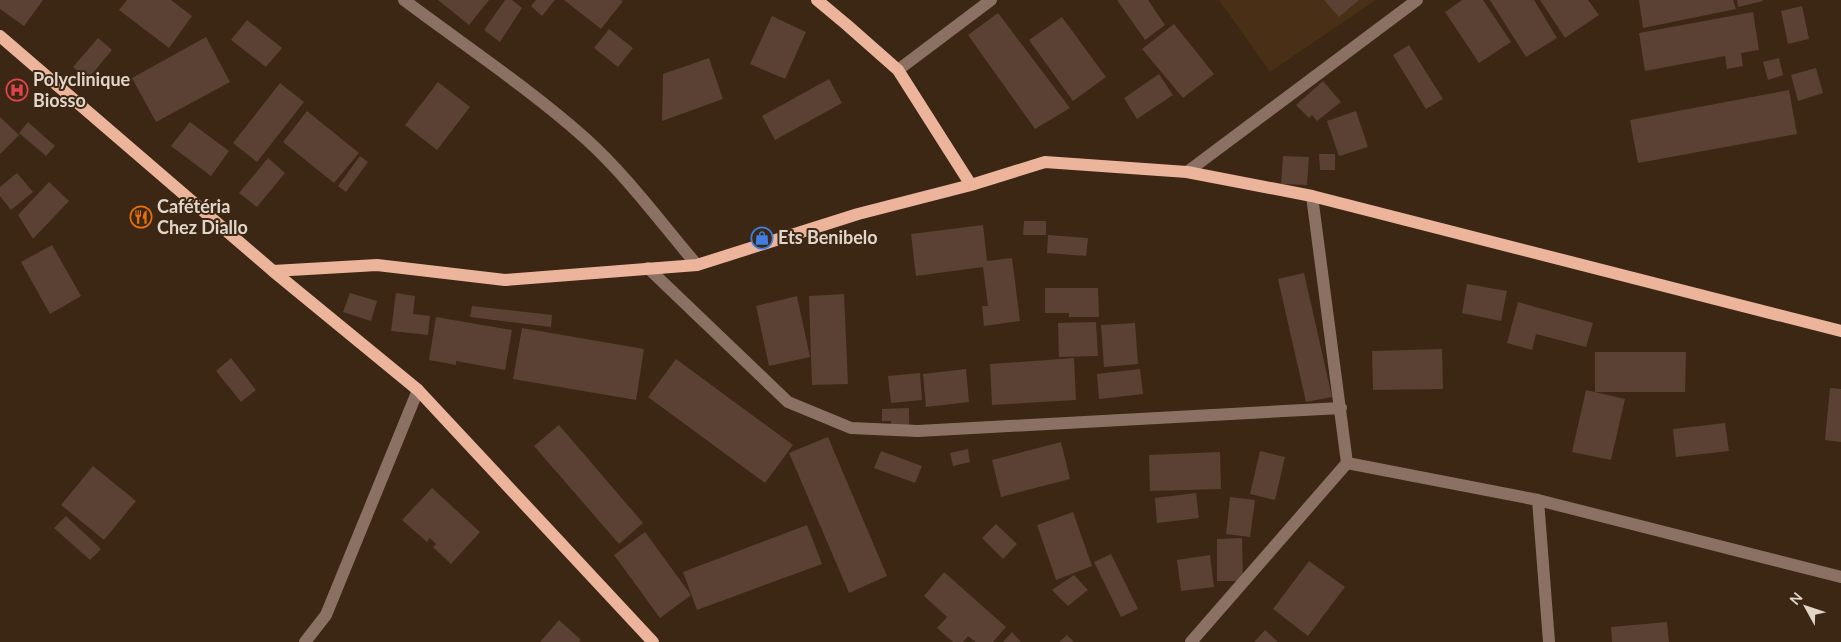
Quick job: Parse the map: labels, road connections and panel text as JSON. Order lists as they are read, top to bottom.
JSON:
{
  "places": {
    "hospital": ["Polyclinique Biosso"],
    "restaurant": ["Cafétéria Chez Diallo"],
    "shop": ["Ets Benibelo"]
  },
  "north": "top left"
}
